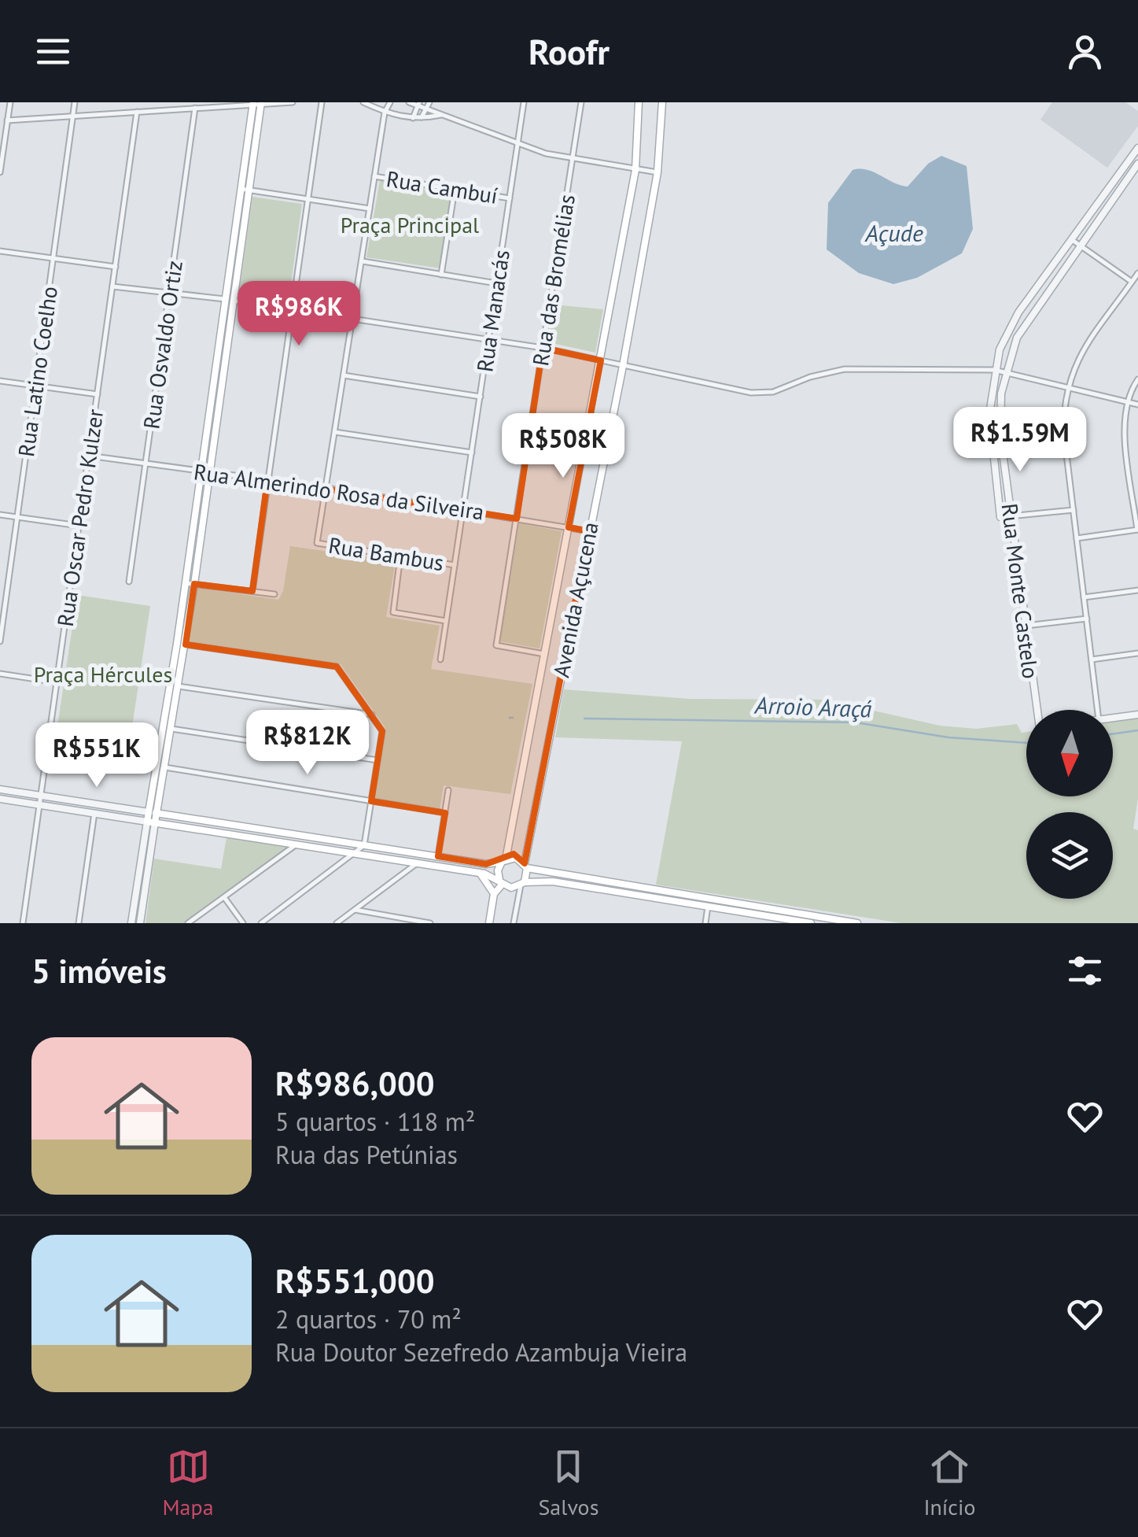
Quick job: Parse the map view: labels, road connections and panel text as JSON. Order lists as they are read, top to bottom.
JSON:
{
  "streets": {
    "main road": ["Avenida Açucena"],
    "street": [
      "Rua Cambuí",
      "Rua das Bromélias",
      "Rua Manacás",
      "Rua Osvaldo Ortiz",
      "Rua Latino Coelho",
      "Rua Almerindo Rosa da Silveira",
      "Rua Oscar Pedro Kulzer",
      "Rua Bambus",
      "Rua Monte Castelo"
    ]
  },
  "crossings": [
    ["Rua Cambuí", "Rua Manacás"],
    ["Rua das Bromélias", "Rua Almerindo Rosa da Silveira"],
    ["Rua das Bromélias", "Avenida Açucena"],
    ["Rua Manacás", "Rua Almerindo Rosa da Silveira"],
    ["Rua Manacás", "Rua Bambus"],
    ["Rua Osvaldo Ortiz", "Rua Almerindo Rosa da Silveira"],
    ["Rua Almerindo Rosa da Silveira", "Rua Oscar Pedro Kulzer"],
    ["Rua Almerindo Rosa da Silveira", "Rua Bambus"],
    ["Rua Almerindo Rosa da Silveira", "Avenida Açucena"]
  ],
  "water": ["Açude", "Arroio Araçá"],
  "parks": ["Praça Principal", "Praça Hércules"],
  "north": "bottom",
  "page": {
    "header": "Roofr",
    "price": [
      "R$986K",
      "R$1.59M",
      "R$508K",
      "R$812K",
      "R$551K"
    ],
    "heading": "5 imóveis",
    "list": [
      {
        "name": "R$986,000",
        "note": "5 quartos · 118 m² · Rua das Petúnias"
      },
      {
        "name": "R$551,000",
        "note": "2 quartos · 70 m² · Rua Doutor Sezefredo Azambuja Vieira"
      }
    ],
    "tabs": ["Mapa", "Salvos", "Início"]
  }
}
